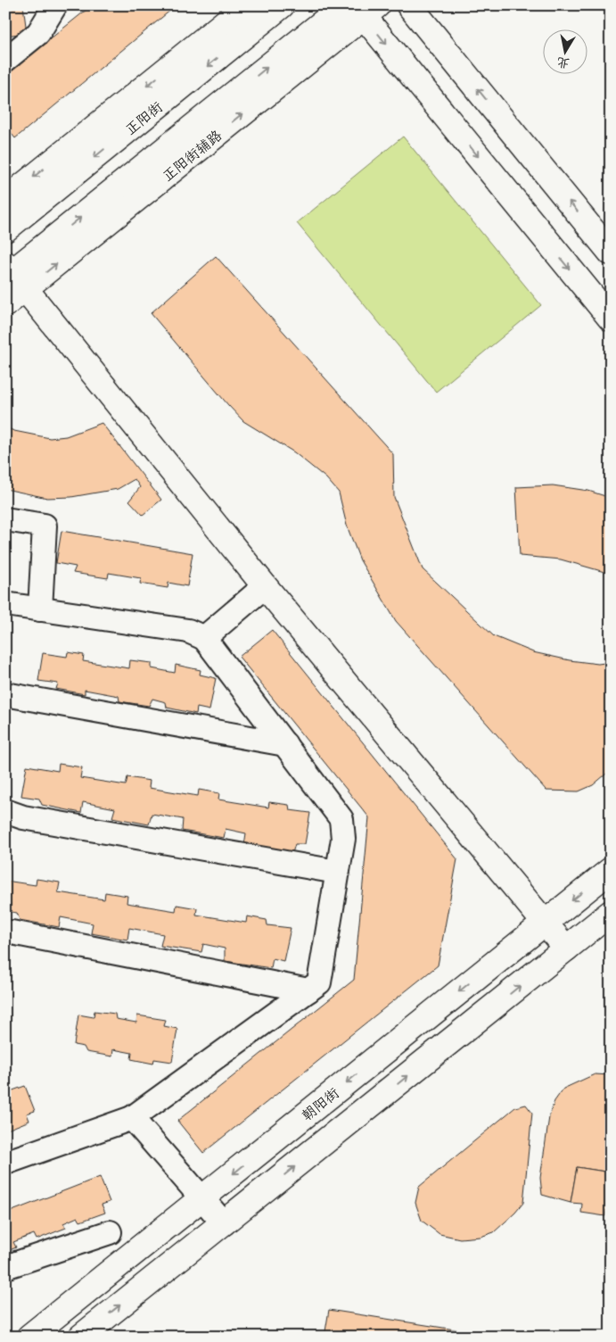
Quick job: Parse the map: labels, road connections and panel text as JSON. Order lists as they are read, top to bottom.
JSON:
{
  "streets": {
    "street": ["正阳街", "朝阳街"]
  },
  "north": "bottom"
}
